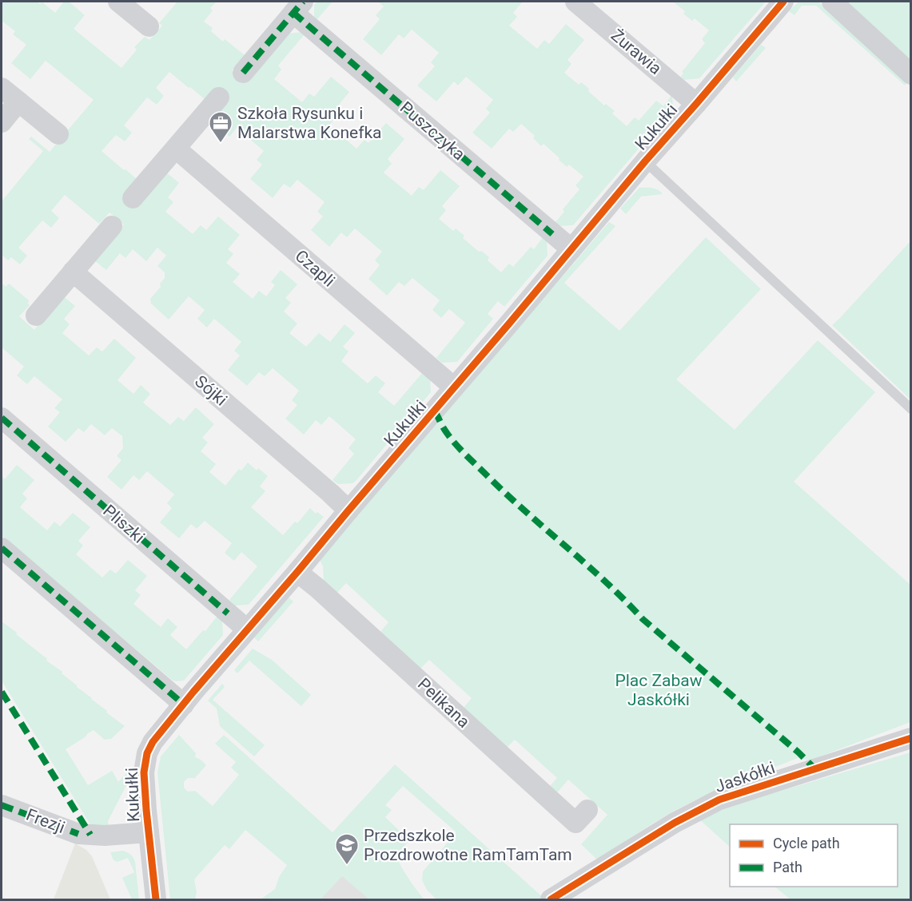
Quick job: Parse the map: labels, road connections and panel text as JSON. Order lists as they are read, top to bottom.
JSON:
{
  "streets": {
    "street": [
      "Żurawia",
      "Kukułki",
      "Puszczyka",
      "Czapli",
      "Sójki",
      "Pliszki",
      "Pelikana",
      "Jaskółki",
      "Frezji"
    ]
  },
  "crossings": [
    ["Żurawia", "Kukułki"],
    ["Kukułki", "Puszczyka"],
    ["Kukułki", "Czapli"],
    ["Kukułki", "Sójki"],
    ["Kukułki", "Pliszki"],
    ["Kukułki", "Pelikana"],
    ["Kukułki", "Frezji"]
  ],
  "parks": ["Plac Zabaw Jaskółki"],
  "places": {
    "office": ["Szkoła Rysunku i Malarstwa Konefka"],
    "school or university": ["Przedszkole Prozdrowotne RamTamTam"]
  },
  "legend": ["Cycle path", "Path"]
}
